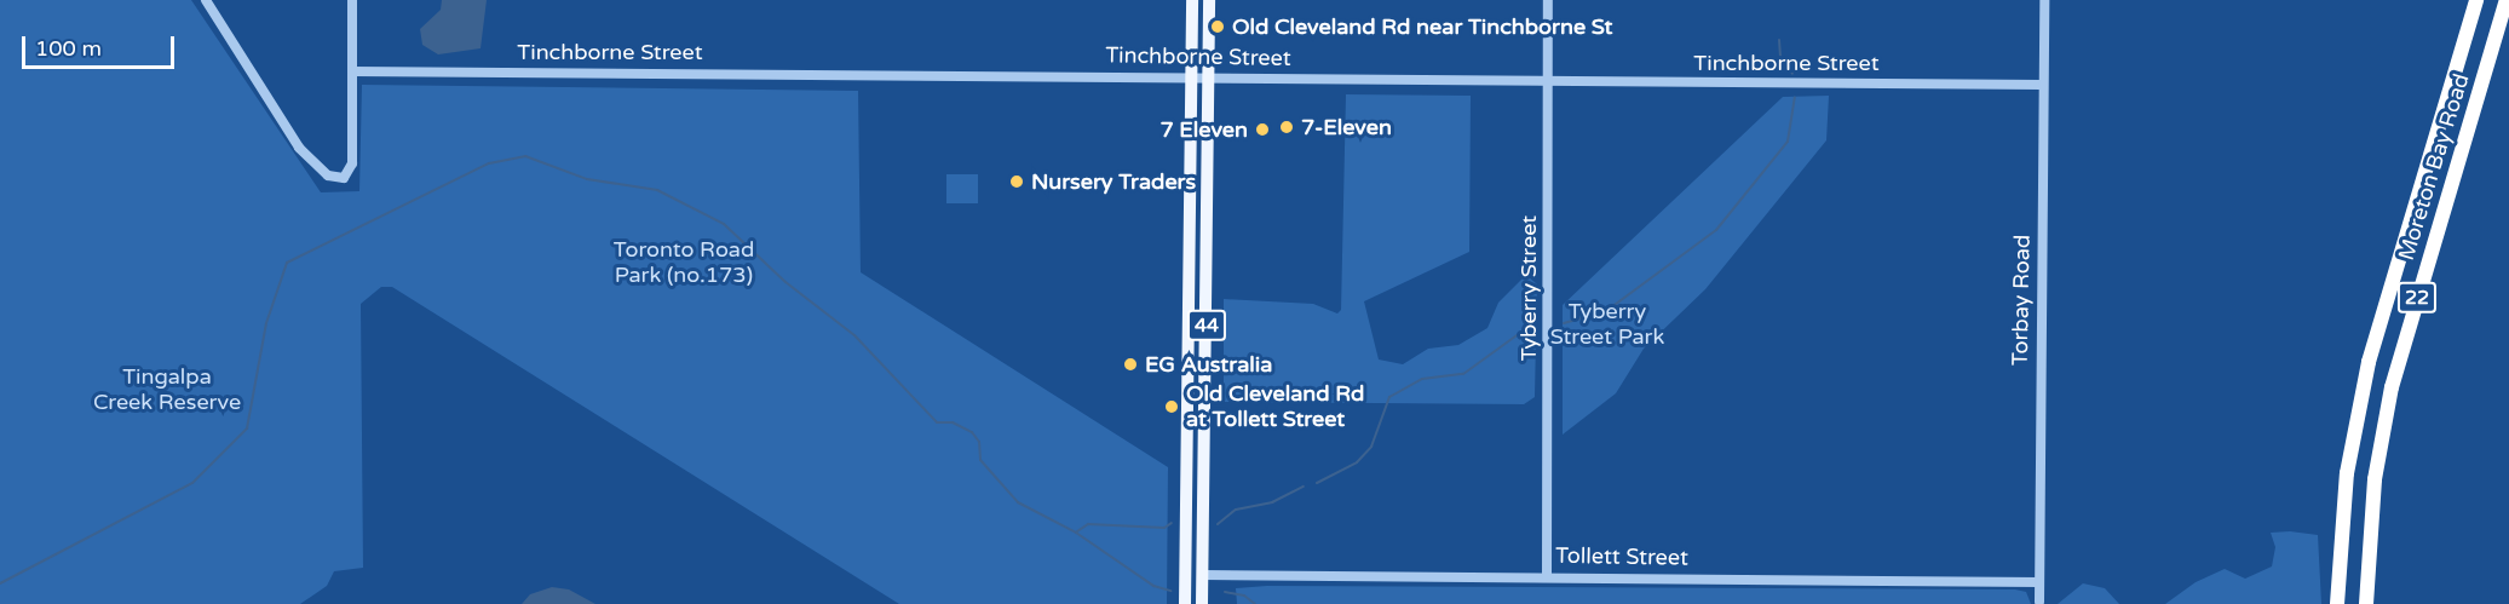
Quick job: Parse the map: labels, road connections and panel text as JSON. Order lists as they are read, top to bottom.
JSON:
{
  "streets": {
    "highway": ["Moreton Bay Road", "22"],
    "main road": ["44"],
    "street": [
      "Tinchborne Street",
      "Tyberry Street",
      "Torbay Road",
      "Tollett Street"
    ]
  },
  "crossings": [
    ["Tinchborne Street", "Tyberry Street"],
    ["Tinchborne Street", "Torbay Road"],
    ["Tinchborne Street", "44"],
    ["Tyberry Street", "Tollett Street"],
    ["Torbay Road", "Tollett Street"],
    ["44", "Tollett Street"]
  ],
  "parks": ["Toronto Road Park (no.173)", "Tyberry Street Park", "Tingalpa Creek Reserve"],
  "places": [
    "Old Cleveland Rd near Tinchborne St",
    "7-Eleven",
    "7 Eleven",
    "Nursery Traders",
    "EG Australia",
    "Old Cleveland Rd at Tollett Street"
  ],
  "scale_bar": "100 m"
}
